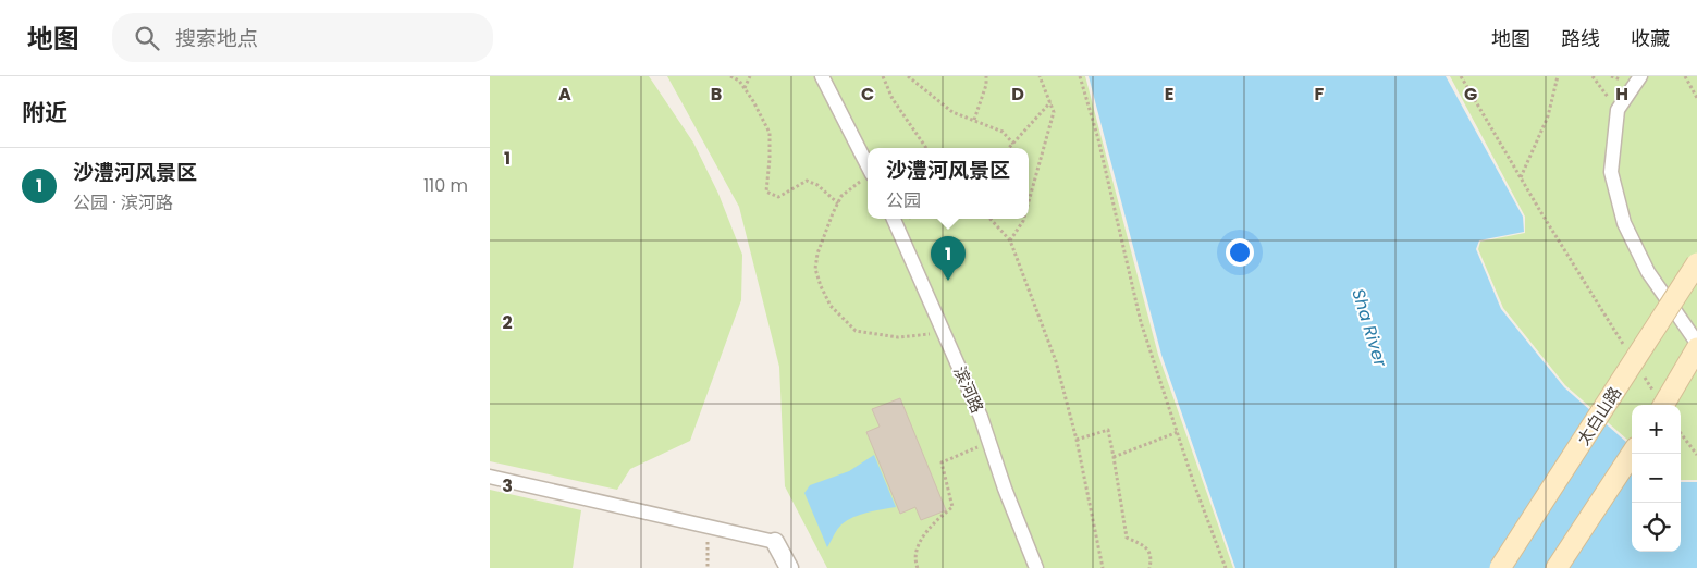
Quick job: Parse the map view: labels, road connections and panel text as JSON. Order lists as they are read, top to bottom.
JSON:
{
  "streets": {
    "main road": ["太白山路"],
    "street": ["滨河路"]
  },
  "water": ["Sha River"],
  "page": {
    "header": "地图",
    "search": "搜索地点",
    "nav": ["地图", "路线", "收藏"],
    "heading": "附近",
    "list": [
      {
        "mark": "1",
        "name": "沙澧河风景区",
        "note": "公园 · 滨河路",
        "value": "110 m"
      }
    ],
    "popup": ["沙澧河风景区", "公园"],
    "pins": "1",
    "map_buttons": ["+", "−"]
  },
  "grid": {
    "columns": [
      "A",
      "B",
      "C",
      "D",
      "E",
      "F",
      "G",
      "H"
    ],
    "rows": ["1", "2", "3"]
  }
}
